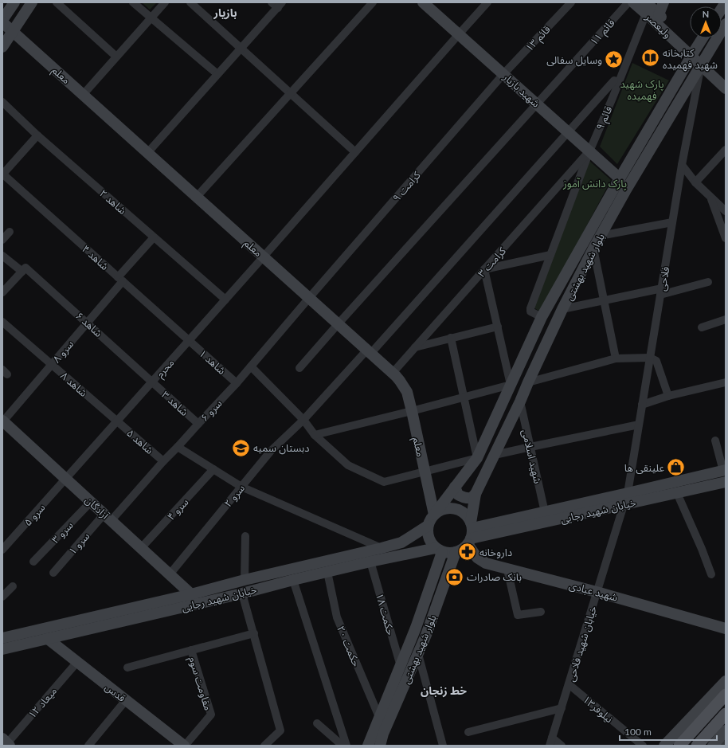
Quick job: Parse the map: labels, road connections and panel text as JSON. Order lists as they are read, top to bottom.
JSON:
{
  "streets": {
    "main road": [
      "ولیعصر",
      "معلم",
      "شهید بازیار",
      "بلوار شهید بهشتی",
      "آزادگان",
      "خیابان شهید رجایی",
      "شهید عبادی",
      "قدس"
    ],
    "street": [
      "قائم ۱۱",
      "قائم ۱۳",
      "قائم ۹",
      "کرامت ۹",
      "شاهد ۲",
      "شاهد ۴",
      "کرامت ۳",
      "فلاحی",
      "شاهد ۶",
      "سرو ۸",
      "شاهد ۱",
      "محرم",
      "شاهد ۸",
      "شاهد ۳",
      "سرو ۶",
      "شاهد ۵",
      "شهید اسلامی",
      "سرو ۲",
      "سرو ۴",
      "سرو ۵",
      "سرو ۳",
      "سرو ۱",
      "حکمت ۱۸",
      "خیابان شهید فلاحی",
      "حکمت ۲۰",
      "مقاومت سوم",
      "میعاد ۱۲",
      "نیلوفر۱۳"
    ]
  },
  "crossings": [
    ["ولیعصر", "قائم ۹"],
    ["ولیعصر", "بلوار شهید بهشتی"],
    ["قائم ۱۱", "معلم"],
    ["قائم ۱۱", "شهید بازیار"],
    ["قائم ۱۳", "شهید بازیار"],
    ["قائم ۱۳", "کرامت ۹"],
    ["معلم", "کرامت ۹"],
    ["معلم", "کرامت ۳"],
    ["معلم", "بلوار شهید بهشتی"],
    ["معلم", "محرم"],
    ["معلم", "سرو ۶"],
    ["معلم", "سرو ۲"],
    ["معلم", "خیابان شهید رجایی"],
    ["معلم", "شهید عبادی"],
    ["شهید بازیار", "قائم ۹"],
    ["شهید بازیار", "کرامت ۹"],
    ["شهید بازیار", "کرامت ۳"],
    ["شهید بازیار", "بلوار شهید بهشتی"],
    ["شهید بازیار", "محرم"],
    ["شهید بازیار", "سرو ۲"],
    ["قائم ۹", "کرامت ۳"],
    ["قائم ۹", "بلوار شهید بهشتی"],
    ["کرامت ۹", "سرو ۶"],
    ["شاهد ۲", "سرو ۸"],
    ["شاهد ۲", "محرم"],
    ["شاهد ۴", "سرو ۸"],
    ["شاهد ۴", "شاهد ۱"],
    ["شاهد ۴", "محرم"],
    ["بلوار شهید بهشتی", "فلاحی"],
    ["بلوار شهید بهشتی", "شهید اسلامی"],
    ["بلوار شهید بهشتی", "خیابان شهید رجایی"],
    ["بلوار شهید بهشتی", "شهید عبادی"],
    ["بلوار شهید بهشتی", "حکمت ۱۸"],
    ["بلوار شهید بهشتی", "حکمت ۲۰"],
    ["فلاحی", "خیابان شهید رجایی"],
    ["شاهد ۶", "سرو ۸"],
    ["شاهد ۶", "محرم"],
    ["شاهد ۶", "شاهد ۳"],
    ["سرو ۸", "شاهد ۸"],
    ["سرو ۸", "آزادگان"],
    ["شاهد ۱", "محرم"],
    ["شاهد ۱", "سرو ۶"],
    ["محرم", "شاهد ۸"],
    ["محرم", "شاهد ۳"],
    ["محرم", "شاهد ۵"],
    ["محرم", "آزادگان"],
    ["محرم", "سرو ۵"],
    ["شاهد ۸", "شاهد ۵"],
    ["شاهد ۳", "سرو ۶"],
    ["سرو ۶", "شاهد ۵"],
    ["سرو ۶", "آزادگان"],
    ["سرو ۶", "سرو ۱"],
    ["شهید اسلامی", "خیابان شهید رجایی"],
    ["سرو ۲", "آزادگان"],
    ["آزادگان", "سرو ۴"],
    ["آزادگان", "خیابان شهید رجایی"],
    ["آزادگان", "سرو ۵"],
    ["آزادگان", "سرو ۳"],
    ["آزادگان", "سرو ۱"],
    ["خیابان شهید رجایی", "شهید عبادی"],
    ["خیابان شهید رجایی", "حکمت ۱۸"],
    ["خیابان شهید رجایی", "خیابان شهید فلاحی"],
    ["خیابان شهید رجایی", "حکمت ۲۰"],
    ["خیابان شهید رجایی", "قدس"],
    ["شهید عبادی", "خیابان شهید فلاحی"],
    ["خیابان شهید فلاحی", "نیلوفر۱۳"],
    ["مقاومت سوم", "قدس"],
    ["قدس", "میعاد ۱۲"]
  ],
  "districts": ["بازیار", "خط زنجان"],
  "parks": ["پارک شهید فهمیده", "پارک دانش آموز"],
  "places": {
    "library": ["کتابخانه شهید فهمیده"],
    "place": ["وسایل سفالی"],
    "school or university": ["دبستان سمیه"],
    "shop": ["علینقی ها"],
    "pharmacy": ["داروخانه"],
    "bank": ["بانک صادرات"]
  },
  "scale_bar": "100 m",
  "north": "top"
}
